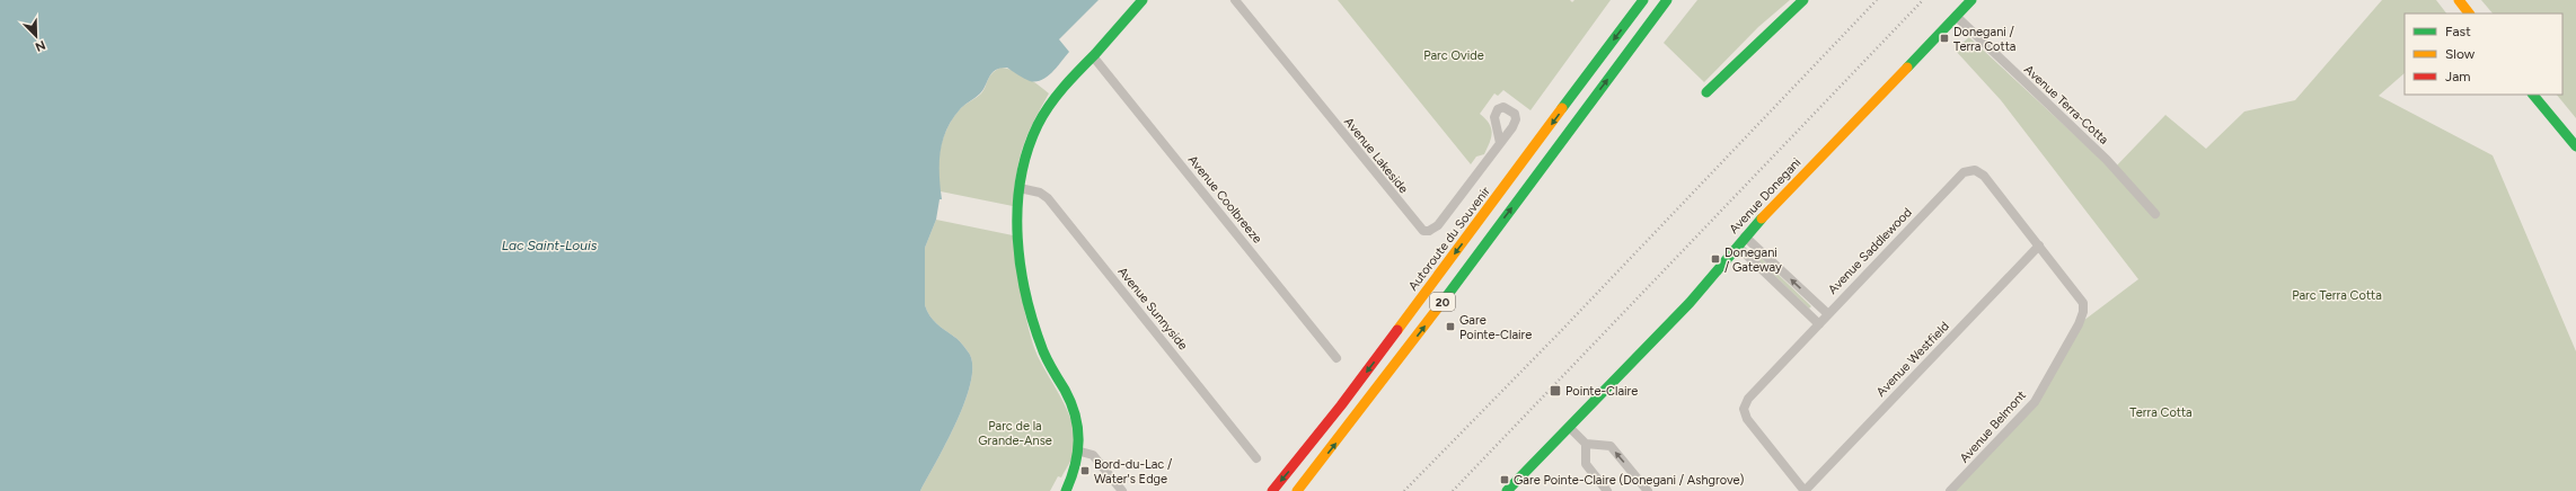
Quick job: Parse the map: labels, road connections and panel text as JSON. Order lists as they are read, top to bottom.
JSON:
{
  "streets": {
    "main road": ["Avenue Donegani", "Autoroute du Souvenir", "20"],
    "street": [
      "Avenue Terra-Cotta",
      "Avenue Lakeside",
      "Avenue Coolbreeze",
      "Avenue Saddlewood",
      "Avenue Sunnyside",
      "Avenue Westfield",
      "Avenue Belmont"
    ]
  },
  "crossings": [
    ["Avenue Terra-Cotta", "Avenue Donegani"],
    ["Avenue Saddlewood", "Avenue Westfield"],
    ["Avenue Saddlewood", "Avenue Belmont"]
  ],
  "water": ["Lac Saint-Louis"],
  "parks": [
    "Parc Ovide",
    "Parc Terra Cotta",
    "Terra Cotta",
    "Parc de la Grande-Anse"
  ],
  "places": {
    "transit": [
      "Donegani / Terra Cotta",
      "Donegani / Gateway",
      "Gare Pointe-Claire",
      "Pointe-Claire",
      "Bord-du-Lac / Water's Edge",
      "Gare Pointe-Claire (Donegani / Ashgrove)"
    ]
  },
  "legend": ["Fast", "Slow", "Jam"],
  "north": "bottom right"
}
